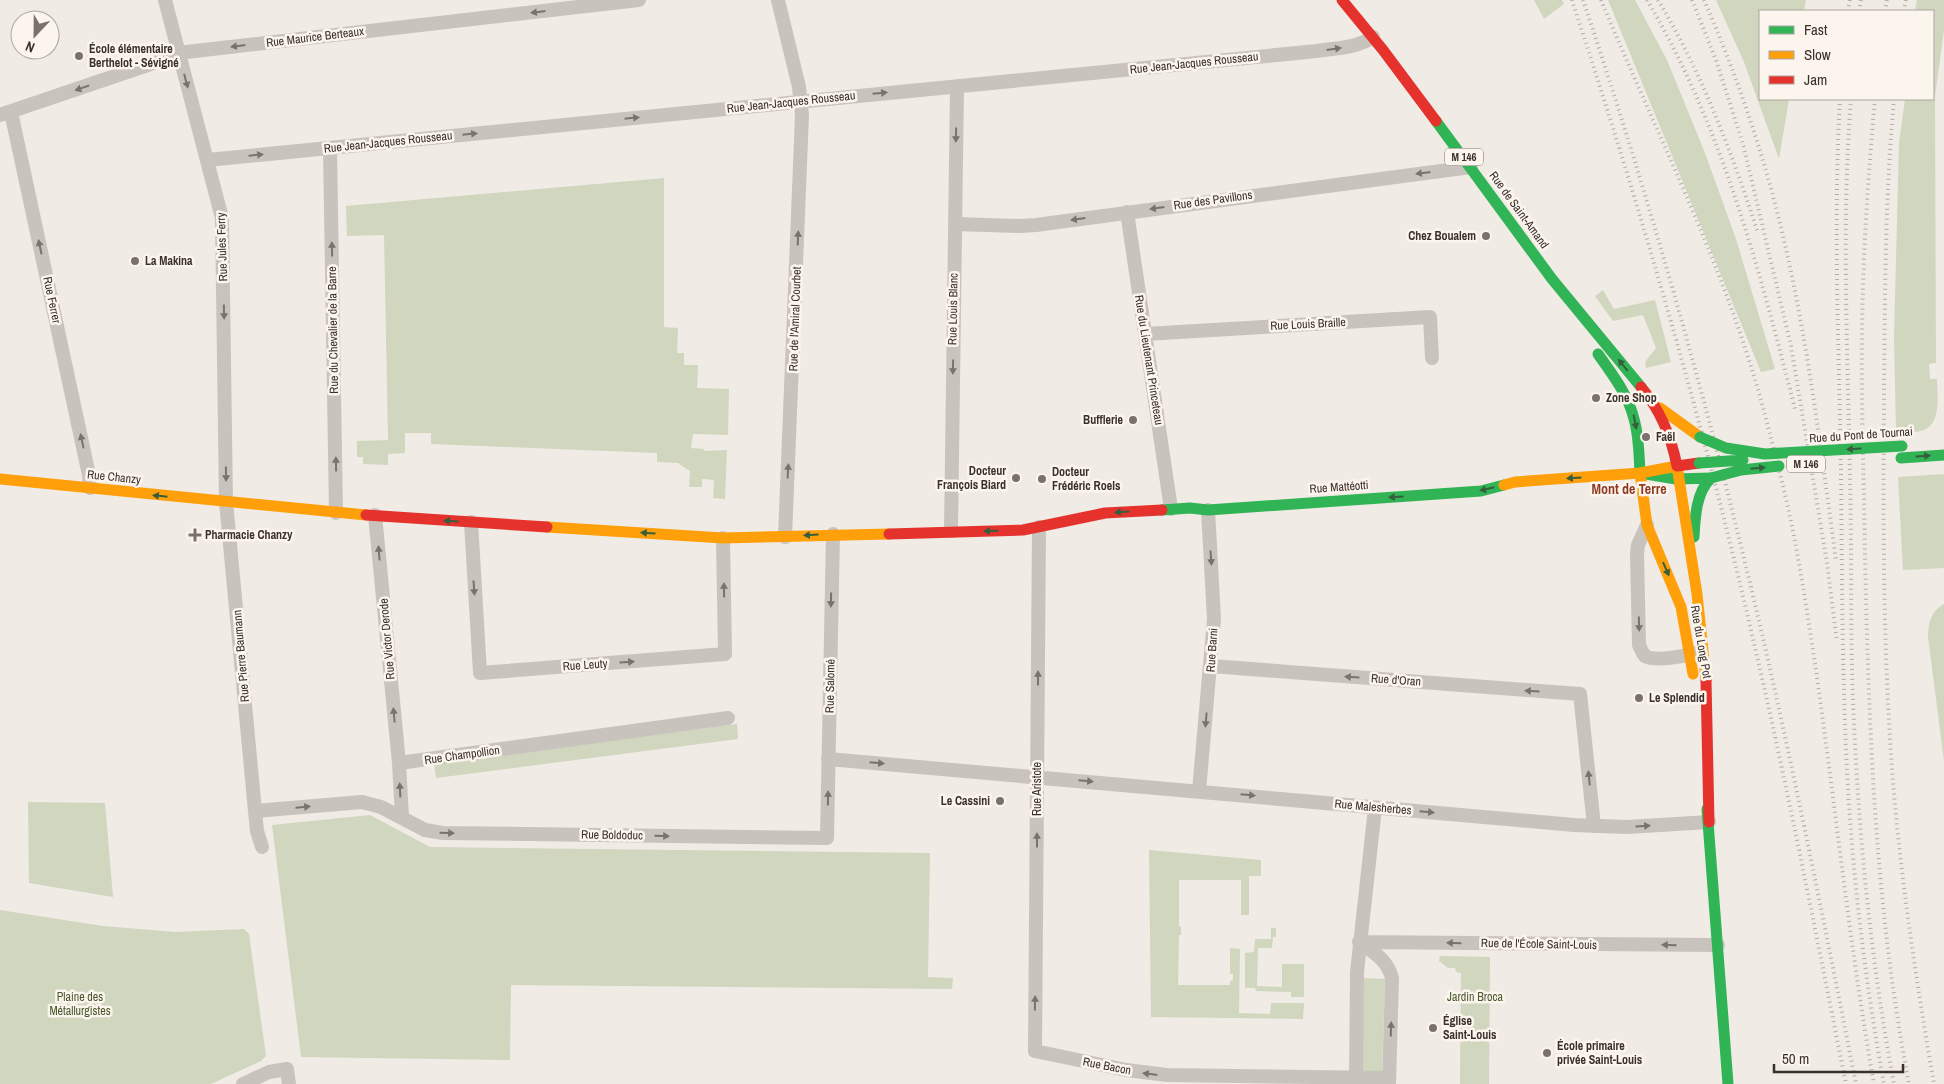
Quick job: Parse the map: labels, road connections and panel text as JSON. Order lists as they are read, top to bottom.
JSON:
{
  "streets": {
    "street": [
      "Rue Maurice Berteaux",
      "Rue Jean-Jacques Rousseau",
      "M 146",
      "Rue des Pavillons",
      "Rue de Saint-Amand",
      "Rue Jules Ferry",
      "Rue Ferrer",
      "Rue Louis Blanc",
      "Rue de l'Amiral Courbet",
      "Rue Louis Braille",
      "Rue du Chevalier de la Barre",
      "Rue du Lieutenant Princeteau",
      "Rue du Pont de Tournai",
      "Rue Chanzy",
      "Rue Mattéotti",
      "Rue Victor Derode",
      "Rue du Long Pot",
      "Rue Barni",
      "Rue Pierre Baumann",
      "Rue Leuty",
      "Rue d'Oran",
      "Rue Salomé",
      "Rue Champollion",
      "Rue Aristote",
      "Rue Malesherbes",
      "Rue Boldoduc",
      "Rue de l'École Saint-Louis",
      "Rue Bacon"
    ]
  },
  "crossings": [
    ["Rue Maurice Berteaux", "Rue Jules Ferry"],
    ["Rue Maurice Berteaux", "Rue Ferrer"],
    ["Rue Jean-Jacques Rousseau", "M 146"],
    ["Rue Jean-Jacques Rousseau", "Rue de Saint-Amand"],
    ["Rue Jean-Jacques Rousseau", "Rue Jules Ferry"],
    ["Rue Jean-Jacques Rousseau", "Rue Louis Blanc"],
    ["Rue Jean-Jacques Rousseau", "Rue de l'Amiral Courbet"],
    ["Rue Jean-Jacques Rousseau", "Rue du Chevalier de la Barre"],
    ["M 146", "Rue de Saint-Amand"],
    ["M 146", "Rue Mattéotti"],
    ["M 146", "Rue du Long Pot"],
    ["Rue des Pavillons", "Rue de Saint-Amand"],
    ["Rue des Pavillons", "Rue Louis Blanc"],
    ["Rue des Pavillons", "Rue du Lieutenant Princeteau"],
    ["Rue de Saint-Amand", "Rue du Pont de Tournai"],
    ["Rue de Saint-Amand", "Rue Mattéotti"],
    ["Rue de Saint-Amand", "Rue du Long Pot"],
    ["Rue Jules Ferry", "Rue Chanzy"],
    ["Rue Jules Ferry", "Rue Pierre Baumann"],
    ["Rue Ferrer", "Rue Chanzy"],
    ["Rue Louis Blanc", "Rue Mattéotti"],
    ["Rue de l'Amiral Courbet", "Rue Mattéotti"],
    ["Rue Louis Braille", "Rue du Lieutenant Princeteau"],
    ["Rue du Chevalier de la Barre", "Rue Chanzy"],
    ["Rue du Lieutenant Princeteau", "Rue Mattéotti"],
    ["Rue du Pont de Tournai", "Rue Mattéotti"],
    ["Rue du Pont de Tournai", "Rue du Long Pot"],
    ["Rue Chanzy", "Rue Mattéotti"],
    ["Rue Chanzy", "Rue Victor Derode"],
    ["Rue Chanzy", "Rue Pierre Baumann"],
    ["Rue Chanzy", "Rue Leuty"],
    ["Rue Mattéotti", "Rue du Long Pot"],
    ["Rue Mattéotti", "Rue Barni"],
    ["Rue Mattéotti", "Rue Leuty"],
    ["Rue Mattéotti", "Rue Salomé"],
    ["Rue Mattéotti", "Rue Aristote"],
    ["Rue Victor Derode", "Rue Champollion"],
    ["Rue du Long Pot", "Rue Malesherbes"],
    ["Rue du Long Pot", "Rue de l'École Saint-Louis"],
    ["Rue Barni", "Rue d'Oran"],
    ["Rue Barni", "Rue Malesherbes"],
    ["Rue d'Oran", "Rue Malesherbes"],
    ["Rue Salomé", "Rue Malesherbes"],
    ["Rue Salomé", "Rue Boldoduc"],
    ["Rue Aristote", "Rue Malesherbes"],
    ["Rue Aristote", "Rue Bacon"]
  ],
  "one_way": [
    "Rue Maurice Berteaux",
    "Rue Jean-Jacques Rousseau",
    "Rue des Pavillons",
    "Rue Jules Ferry",
    "Rue Ferrer",
    "Rue Louis Blanc",
    "Rue de l'Amiral Courbet",
    "Rue du Chevalier de la Barre",
    "Rue Chanzy",
    "Rue Mattéotti",
    "Rue Victor Derode",
    "Rue Barni",
    "Rue d'Oran",
    "Rue Aristote",
    "Rue Malesherbes",
    "Rue Boldoduc",
    "Rue de l'École Saint-Louis",
    "Rue Bacon"
  ],
  "districts": ["Mont de Terre"],
  "parks": ["Plaine des Métallurgistes", "Jardin Broca"],
  "places": {
    "other": [
      "École élémentaire Berthelot - Sévigné",
      "Chez Boualem",
      "La Makina",
      "Zone Shop",
      "Bufflerie",
      "Faël",
      "Docteur François Biard",
      "Docteur Frédéric Roels",
      "Le Splendid",
      "Le Cassini",
      "Église Saint-Louis",
      "École primaire privée Saint-Louis"
    ],
    "health": ["Pharmacie Chanzy"]
  },
  "legend": ["Fast", "Slow", "Jam"],
  "scale_bar": "50 m",
  "north": "bottom"
}
